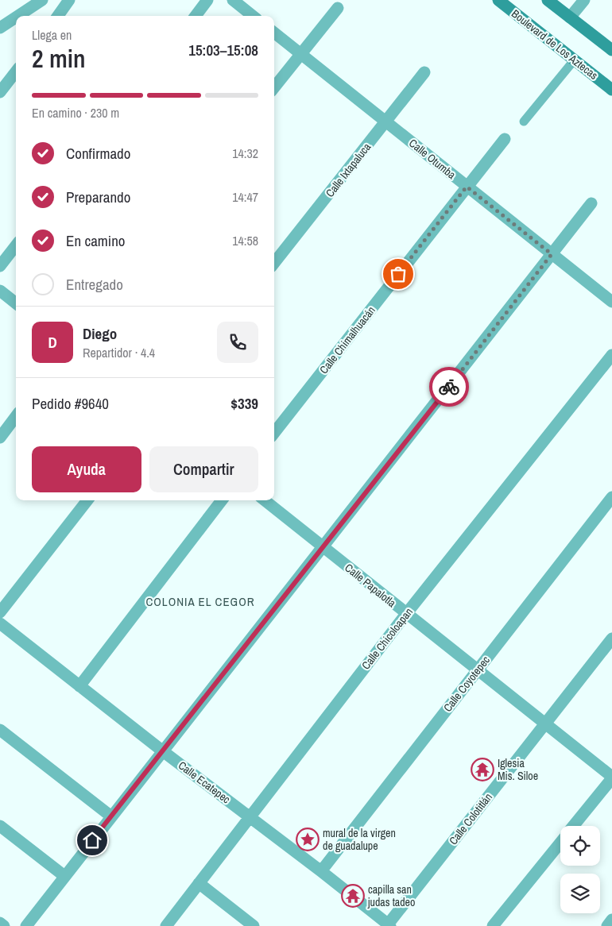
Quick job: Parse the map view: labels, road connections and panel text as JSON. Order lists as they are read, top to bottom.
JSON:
{
  "streets": {
    "main road": ["Boulevard de Los Aztecas"],
    "street": [
      "Calle Otumba",
      "Calle Ixtapaluca",
      "Calle Chimalhuacán",
      "Calle Papalotla",
      "Calle Chicoloapan",
      "Calle Coyotepec",
      "Calle Ecatepec",
      "Calle Colotitlán"
    ]
  },
  "crossings": [
    ["Calle Otumba", "Calle Ixtapaluca"],
    ["Calle Otumba", "Calle Chimalhuacán"],
    ["Calle Papalotla", "Calle Chicoloapan"],
    ["Calle Papalotla", "Calle Coyotepec"],
    ["Calle Papalotla", "Calle Colotitlán"],
    ["Calle Chicoloapan", "Calle Ecatepec"],
    ["Calle Coyotepec", "Calle Ecatepec"],
    ["Calle Ecatepec", "Calle Colotitlán"]
  ],
  "districts": ["COLONIA EL CEGOR"],
  "places": {
    "temple": ["Iglesia Mis. Siloe", "capilla san judas tadeo"],
    "place": ["mural de la virgen de guadalupe"]
  },
  "page": {
    "heading": ["2 min", "Llega en", "15:03–15:08"],
    "panel": [
      "Diego",
      "Repartidor · 4.4",
      "Pedido #9640",
      "$339"
    ],
    "bar": "En camino · 230 m",
    "list": [
      ["Confirmado", "14:32"],
      ["Preparando", "14:47"],
      ["En camino", "14:58"],
      "Entregado"
    ],
    "round": "D",
    "buttons": ["Ayuda", "Compartir"]
  }
}
